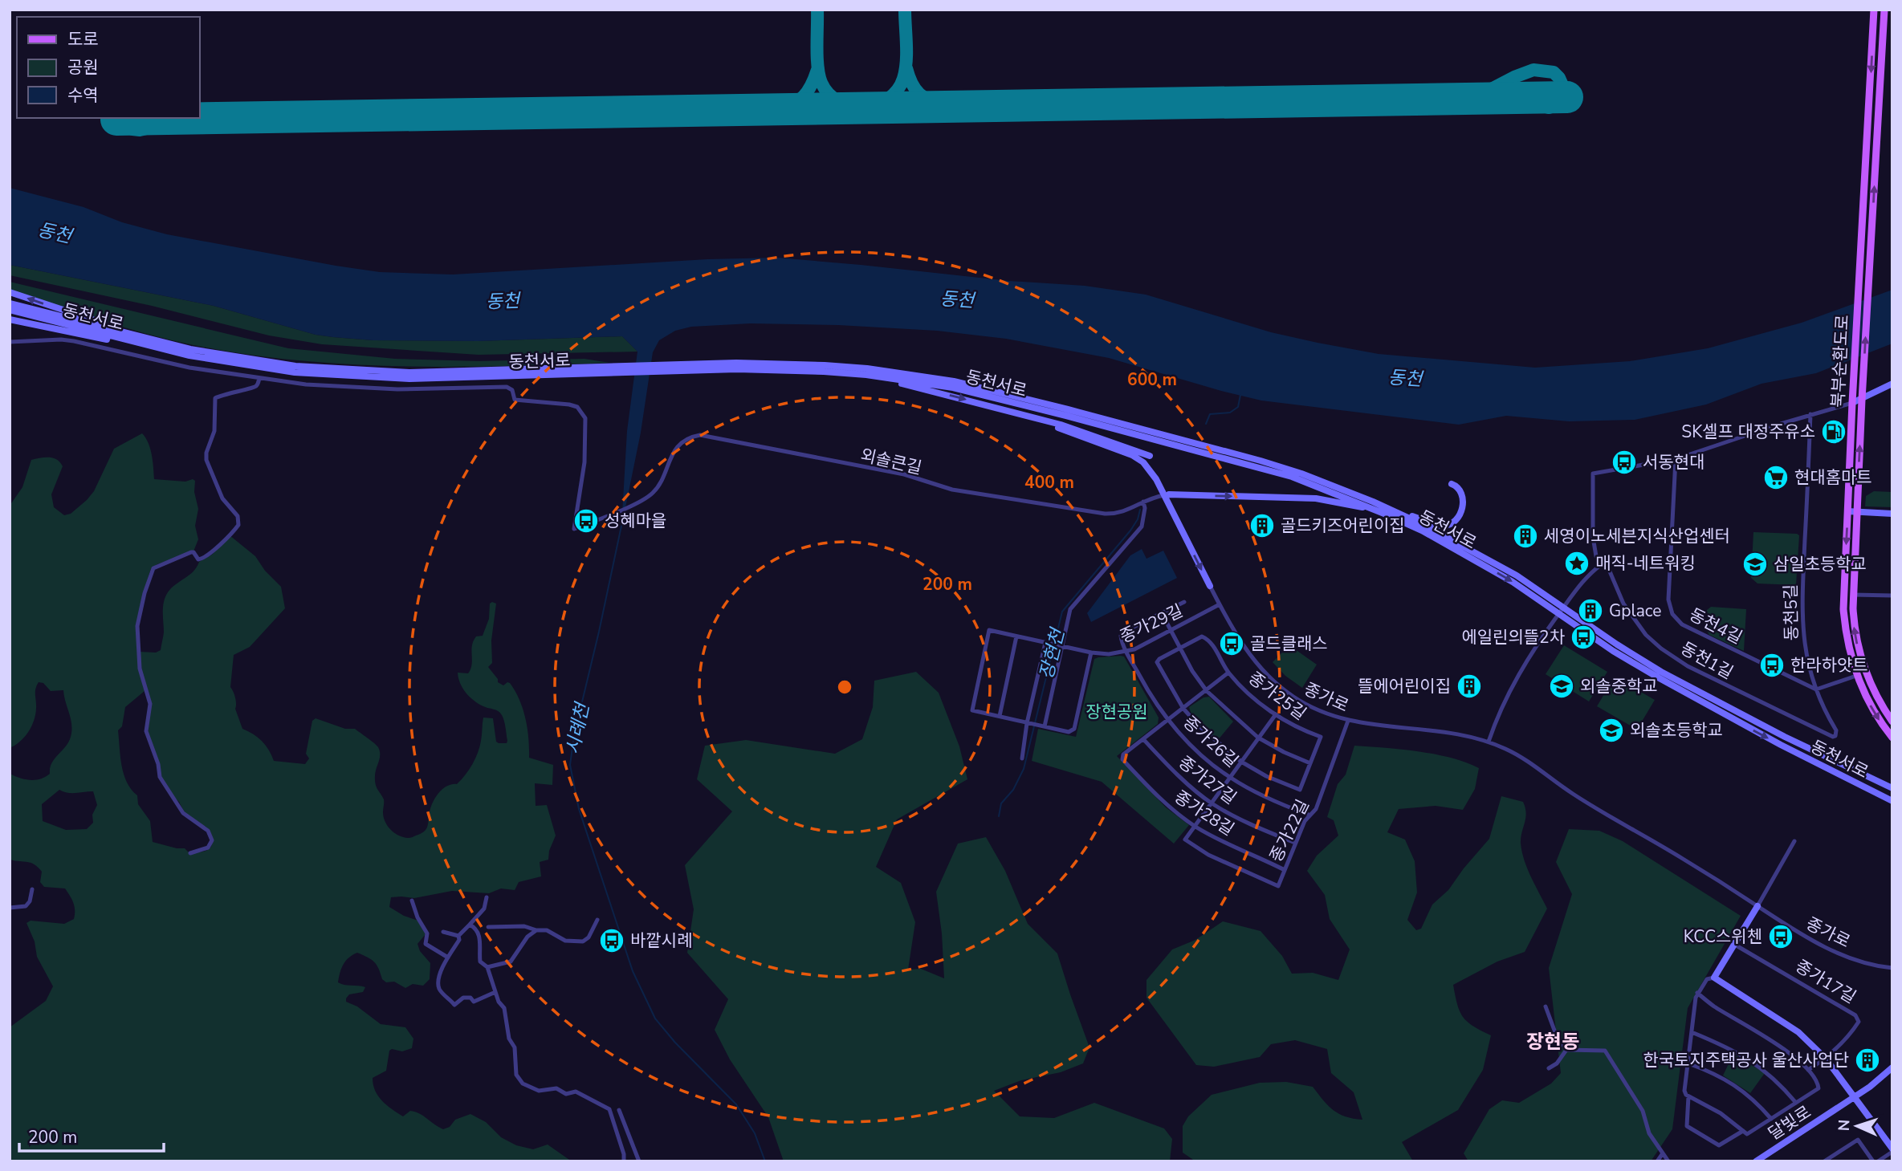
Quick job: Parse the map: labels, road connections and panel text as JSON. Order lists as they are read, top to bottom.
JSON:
{
  "streets": {
    "main road": ["동천서로", "북부순환도로", "달빛로"],
    "street": [
      "외솔큰길",
      "동천5길",
      "종가29길",
      "동천4길",
      "동천1길",
      "종가25길",
      "종가로",
      "종가26길",
      "종가27길",
      "종가28길",
      "종가22길",
      "종가17길"
    ]
  },
  "crossings": [
    ["동천5길", "동천4길"],
    ["동천5길", "동천1길"],
    ["종가29길", "종가로"],
    ["종가29길", "종가26길"],
    ["동천4길", "동천1길"],
    ["종가로", "종가22길"],
    ["종가26길", "종가22길"],
    ["종가27길", "종가28길"],
    ["종가27길", "종가22길"],
    ["종가28길", "종가22길"]
  ],
  "districts": ["장현동"],
  "water": ["동천", "장현천", "시례천"],
  "parks": ["장현공원"],
  "places": {
    "fuel station": ["SK셀프 대정주유소"],
    "bus stop": [
      "서동현대",
      "성혜마을",
      "에일린의뜰2차",
      "골드클래스",
      "한라하얏트",
      "KCC스위첸",
      "바깥시례"
    ],
    "supermarket": ["현대홈마트"],
    "building": [
      "골드키즈어린이집",
      "세영이노세븐지식산업센터",
      "Gplace",
      "뜰에어린이집",
      "한국토지주택공사 울산사업단"
    ],
    "place": ["매직-네트워킹"],
    "school or university": ["삼일초등학교", "외솔중학교", "외솔초등학교"]
  },
  "legend": ["도로", "공원", "수역"],
  "scale_bar": "200 m",
  "north": "left",
  "rings": ["600 m", "400 m", "200 m"]
}
